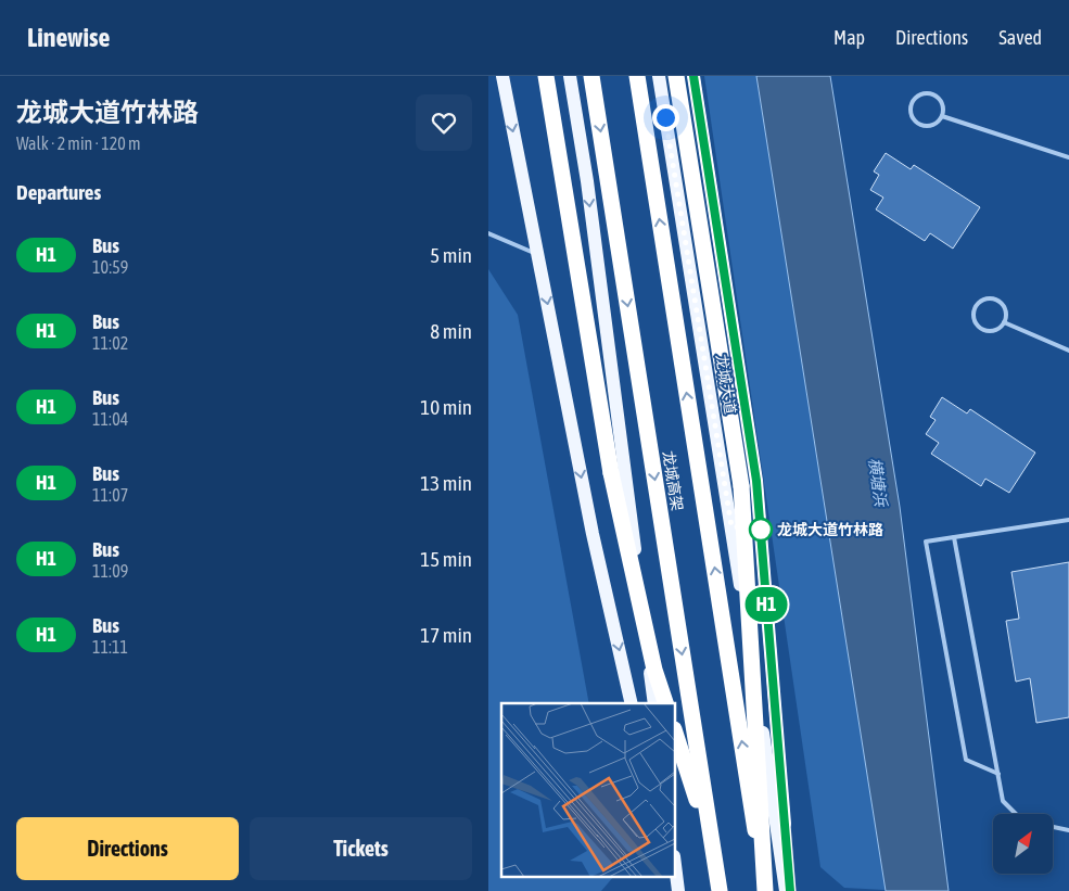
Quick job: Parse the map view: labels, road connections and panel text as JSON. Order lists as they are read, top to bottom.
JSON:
{
  "streets": {
    "highway": ["龙城高架"],
    "main road": ["龙城大道"]
  },
  "water": ["横塘浜"],
  "places": ["龙城大道竹林路"],
  "lines": ["bus line H1"],
  "north": "top right",
  "page": {
    "header": "Linewise",
    "nav": ["Map", "Directions", "Saved"],
    "heading": [
      ["龙城大道竹林路", "Walk · 2 min · 120 m"],
      "Departures"
    ],
    "on_map": "H1",
    "list": [
      {
        "mark": "H1",
        "name": "Bus",
        "note": "10:59",
        "value": "5 min"
      },
      {
        "mark": "H1",
        "name": "Bus",
        "note": "11:02",
        "value": "8 min"
      },
      {
        "mark": "H1",
        "name": "Bus",
        "note": "11:04",
        "value": "10 min"
      },
      {
        "mark": "H1",
        "name": "Bus",
        "note": "11:07",
        "value": "13 min"
      },
      {
        "mark": "H1",
        "name": "Bus",
        "note": "11:09",
        "value": "15 min"
      },
      {
        "mark": "H1",
        "name": "Bus",
        "note": "11:11",
        "value": "17 min"
      }
    ],
    "buttons": ["Directions", "Tickets"]
  }
}
